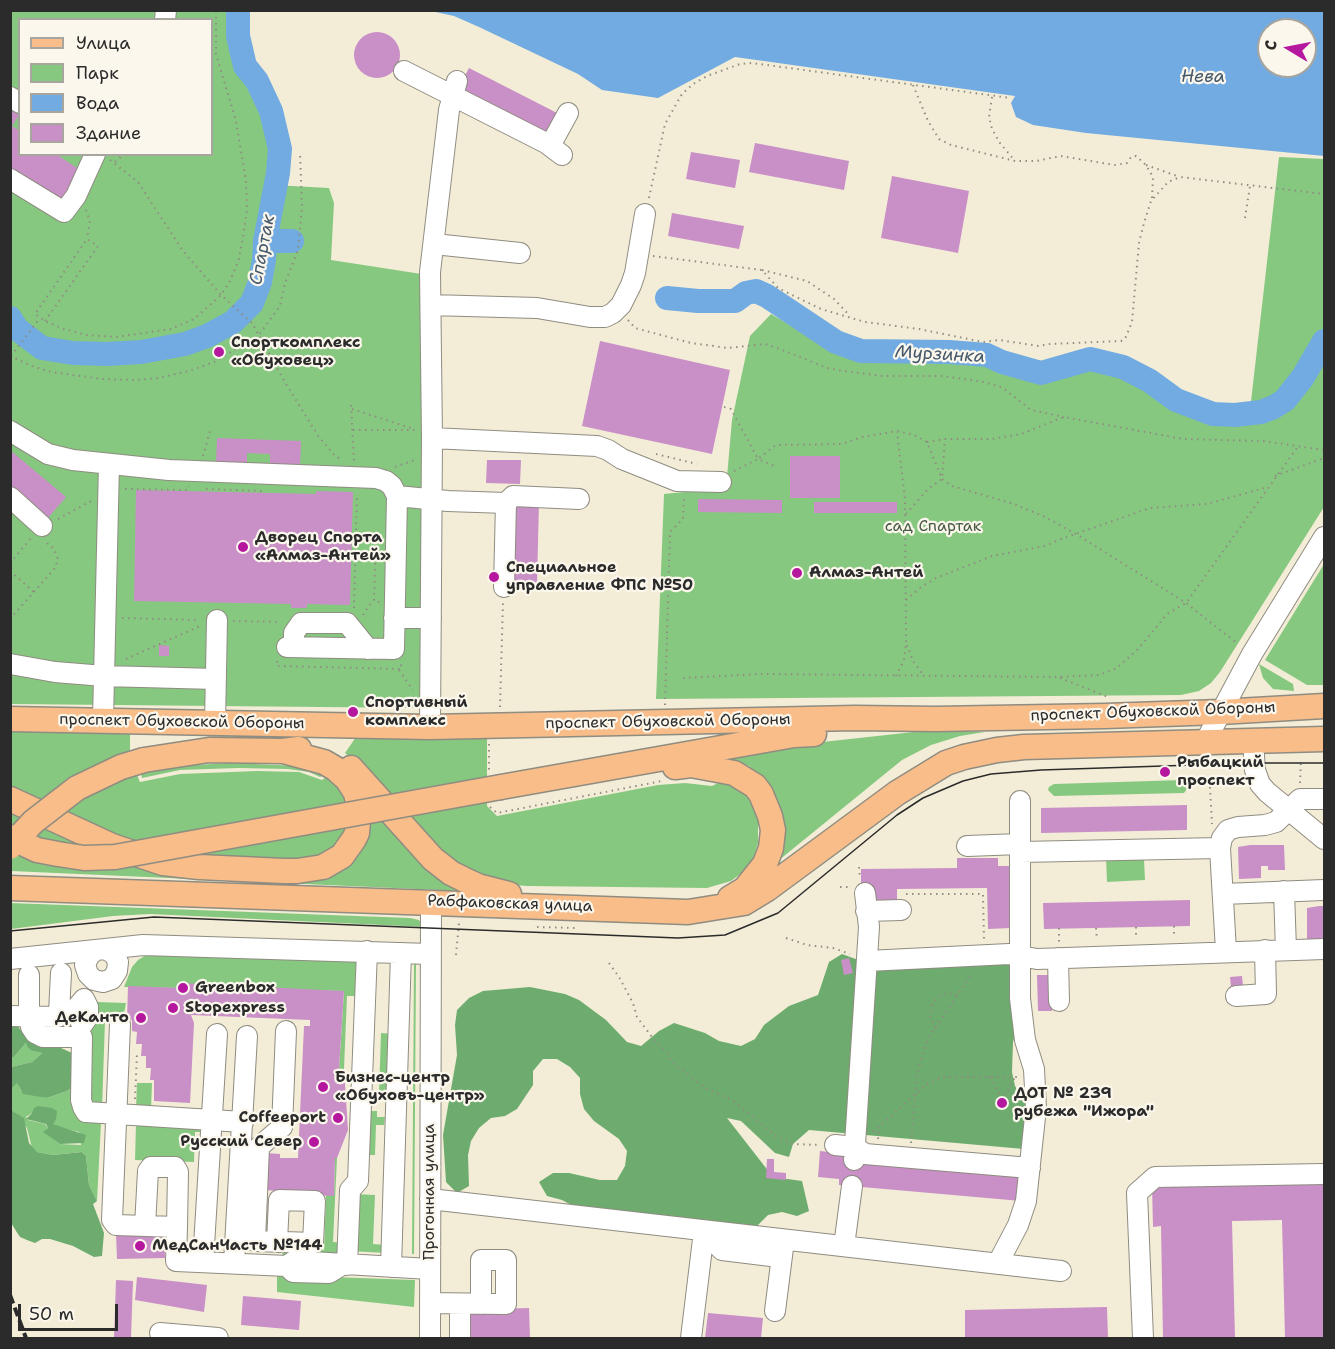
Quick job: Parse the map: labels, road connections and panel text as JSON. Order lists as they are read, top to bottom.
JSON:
{
  "streets": {
    "main road": ["проспект Обуховской Обороны", "Рабфаковская улица"],
    "street": ["Прогонная улица"]
  },
  "crossings": [
    ["проспект Обуховской Обороны", "Рабфаковская улица"],
    ["Рабфаковская улица", "Прогонная улица"]
  ],
  "water": ["Нева", "Спартак", "Мурзинка"],
  "parks": ["сад Спартак"],
  "places": [
    "Спорткомплекс «Обуховец»",
    "Дворец Спорта «Алмаз-Антей»",
    "Алмаз-Антей",
    "Специальное управление ФПС №50",
    "Спортивный комплекс",
    "Рыбацкий проспект",
    "Greenbox",
    "Stopexpress",
    "ДеКанто",
    "Бизнес-центр «Обуховъ-центр»",
    "ДОТ № 239 рубежа \"Ижора\"",
    "Coffeeport",
    "Русский Cевер",
    "МедСанЧасть №144"
  ],
  "legend": [
    "Улица",
    "Парк",
    "Вода",
    "Здание"
  ],
  "scale_bar": "50 m",
  "north": "left"
}
